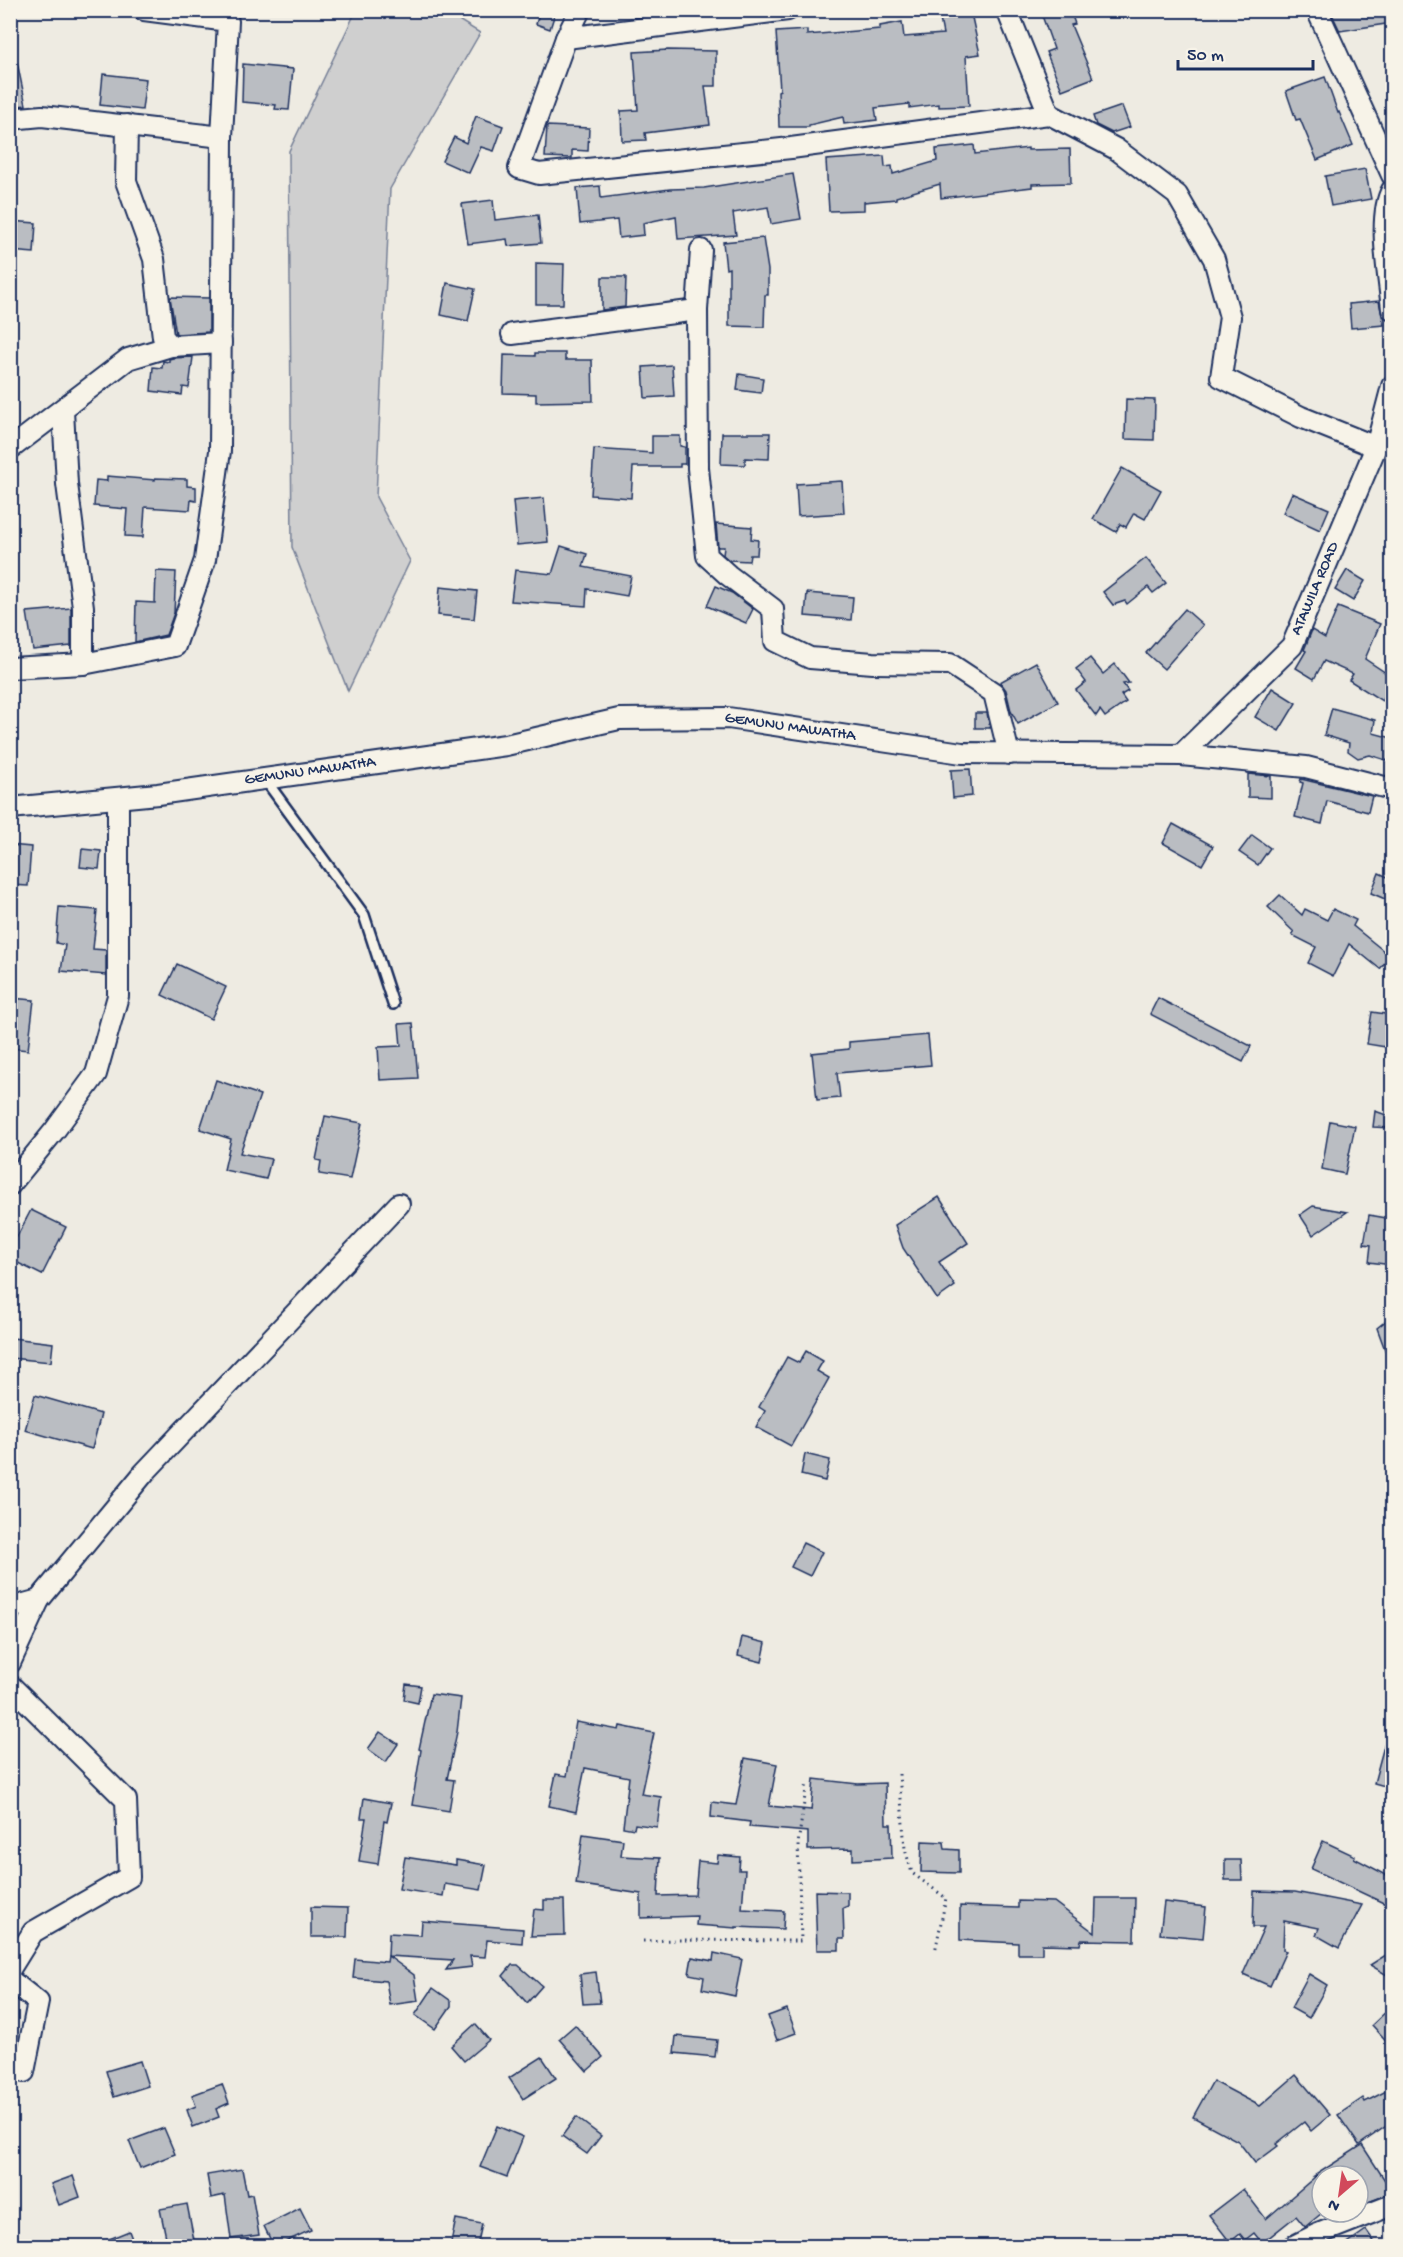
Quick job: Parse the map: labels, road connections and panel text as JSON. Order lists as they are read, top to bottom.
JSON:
{
  "streets": {
    "street": ["ATAWILA ROAD", "GEMUNU MAWATHA"]
  },
  "crossings": [
    ["ATAWILA ROAD", "GEMUNU MAWATHA"]
  ],
  "scale_bar": "50 m",
  "north": "bottom left"
}
